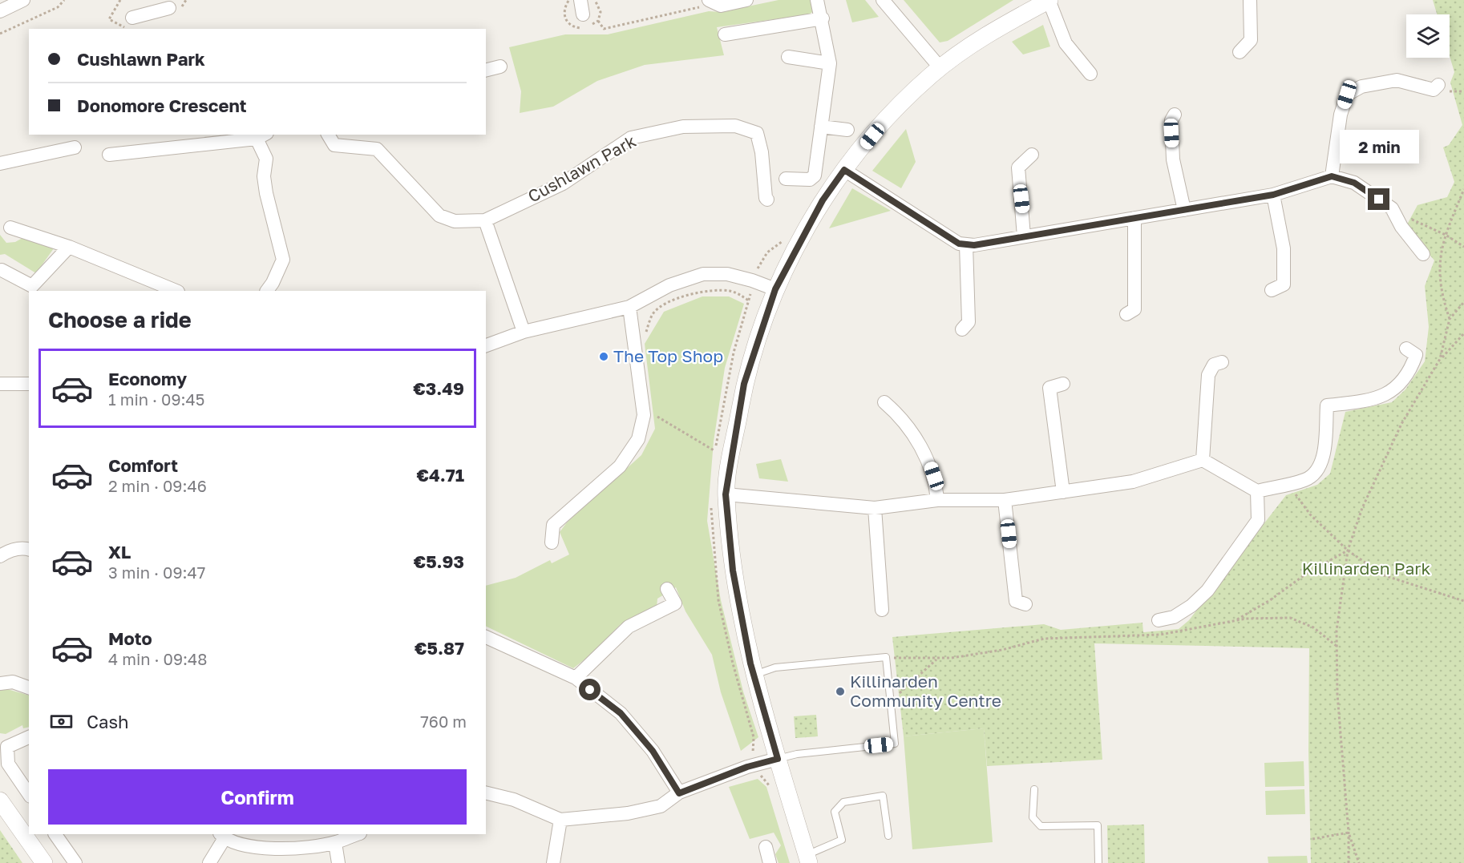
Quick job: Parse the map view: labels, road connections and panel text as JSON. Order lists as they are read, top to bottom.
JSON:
{
  "streets": {
    "street": ["Cushlawn Park"]
  },
  "parks": ["Killinarden Park"],
  "places": ["The Top Shop", "Killinarden Community Centre"],
  "page": {
    "banner": ["Cushlawn Park", "Donomore Crescent"],
    "bubble": "2 min",
    "heading": "Choose a ride",
    "list": [
      {
        "name": "Economy",
        "note": "1 min · 09:45",
        "value": "€3.49"
      },
      {
        "name": "Comfort",
        "note": "2 min · 09:46",
        "value": "€4.71"
      },
      {
        "name": "XL",
        "note": "3 min · 09:47",
        "value": "€5.93"
      },
      {
        "name": "Moto",
        "note": "4 min · 09:48",
        "value": "€5.87"
      }
    ],
    "pay": ["Cash", "760 m"],
    "buttons": "Confirm"
  }
}
